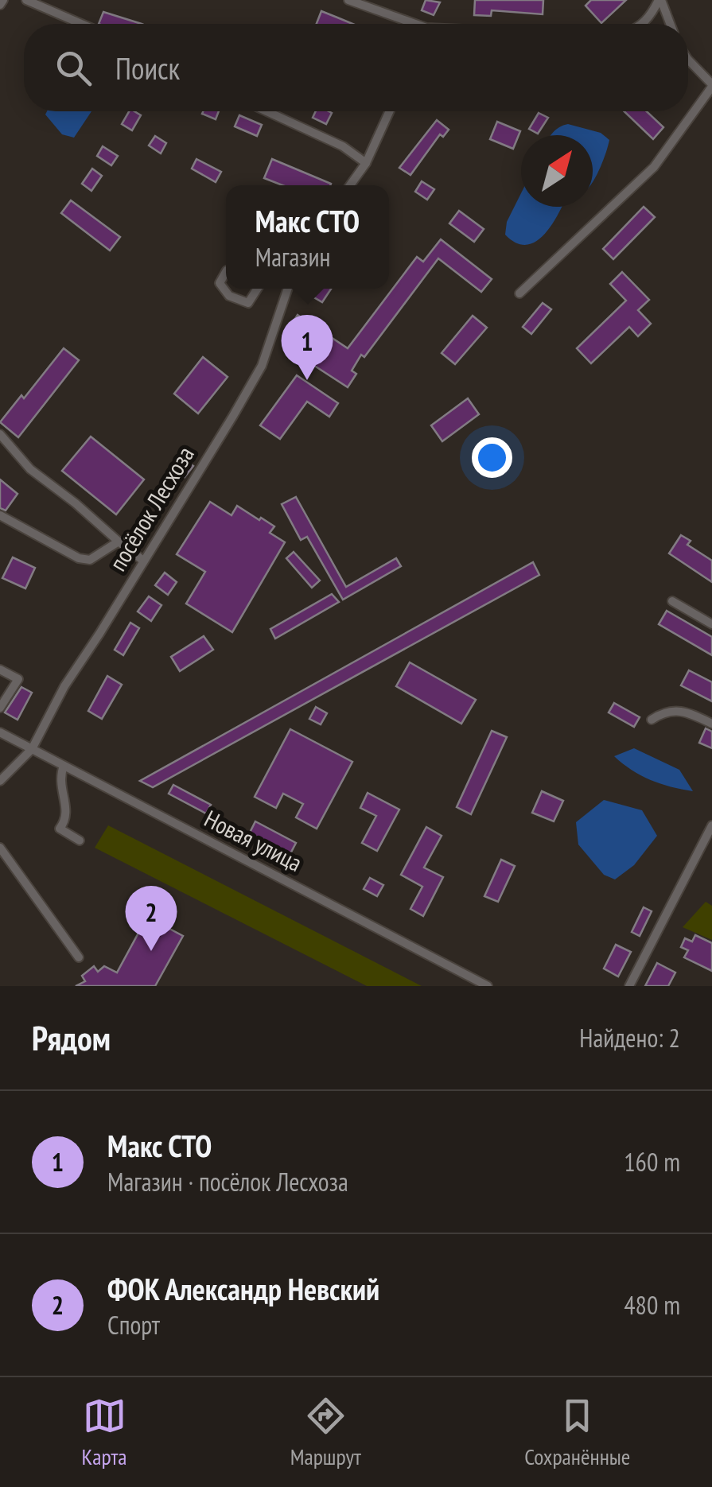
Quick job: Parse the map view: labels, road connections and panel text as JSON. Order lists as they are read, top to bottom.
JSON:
{
  "streets": {
    "street": ["посёлок Лесхоза", "Новая улица"]
  },
  "crossings": [
    ["посёлок Лесхоза", "Новая улица"]
  ],
  "north": "top right",
  "page": {
    "search": "Поиск",
    "popup": ["Макс СТО", "Магазин"],
    "pins": ["1", "2"],
    "heading": ["Рядом", "Найдено: 2"],
    "list": [
      {
        "mark": "1",
        "name": "Макс СТО",
        "note": "Магазин · посёлок Лесхоза",
        "value": "160 m"
      },
      {
        "mark": "2",
        "name": "ФОК Александр Невский",
        "note": "Спорт",
        "value": "480 m"
      }
    ],
    "nav": ["Карта", "Маршрут", "Сохранённые"]
  }
}
